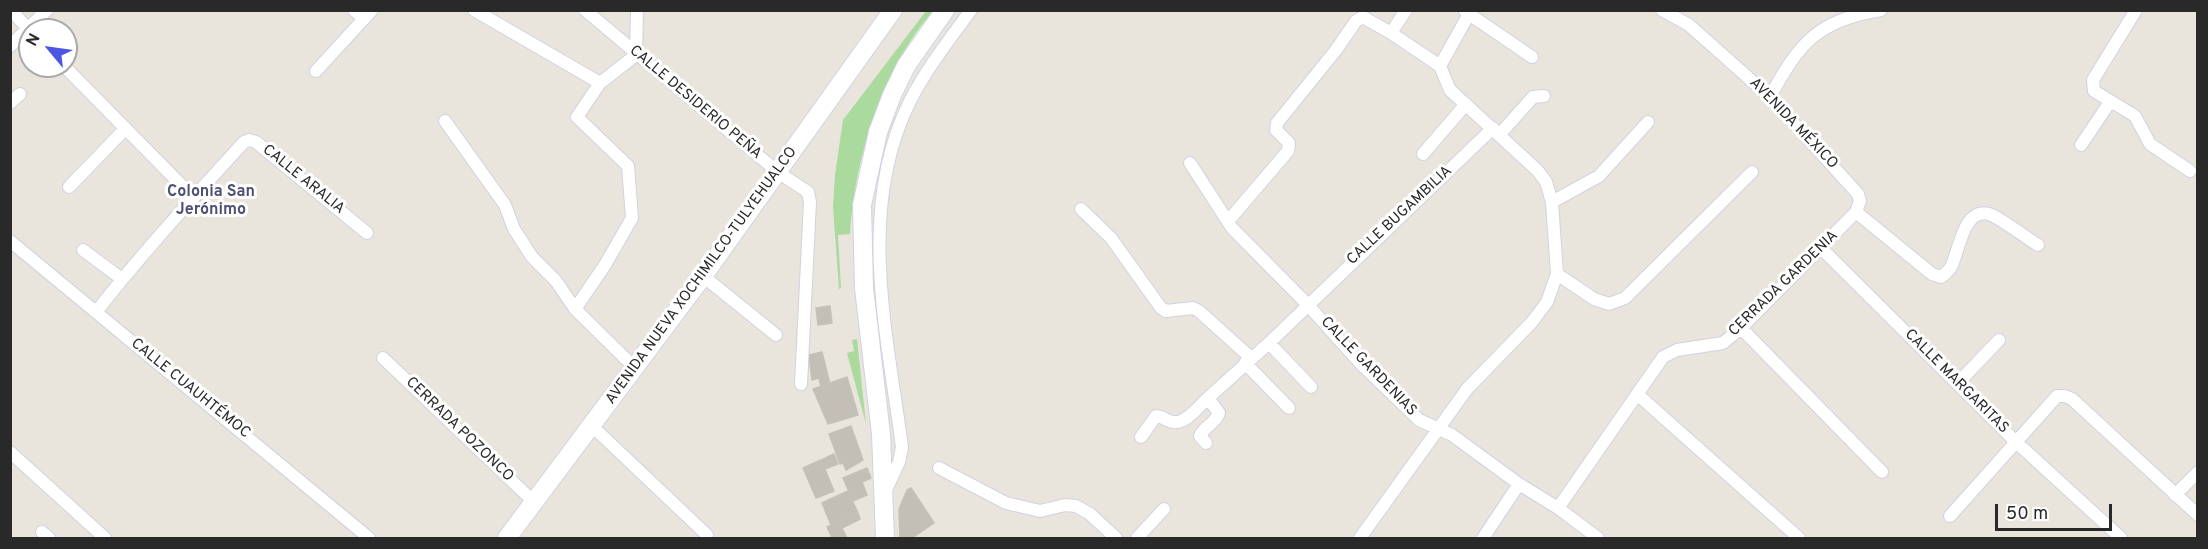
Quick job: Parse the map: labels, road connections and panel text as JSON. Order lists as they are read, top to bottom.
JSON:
{
  "streets": {
    "main road": ["AVENIDA NUEVA XOCHIMILCO-TULYEHUALCO"],
    "street": [
      "CALLE DESIDERIO PEÑA",
      "AVENIDA MÉXICO",
      "CALLE ARALIA",
      "CALLE BUGAMBILIA",
      "CERRADA GARDENIA",
      "CALLE GARDENIAS",
      "CALLE MARGARITAS",
      "CALLE CUAUHTÉMOC",
      "CERRADA POZONCO"
    ]
  },
  "crossings": [
    ["CALLE DESIDERIO PEÑA", "AVENIDA NUEVA XOCHIMILCO-TULYEHUALCO"],
    ["AVENIDA MÉXICO", "CERRADA GARDENIA"],
    ["CALLE ARALIA", "CALLE CUAUHTÉMOC"],
    ["CALLE BUGAMBILIA", "CALLE GARDENIAS"],
    ["AVENIDA NUEVA XOCHIMILCO-TULYEHUALCO", "CERRADA POZONCO"],
    ["CERRADA GARDENIA", "CALLE GARDENIAS"],
    ["CERRADA GARDENIA", "CALLE MARGARITAS"]
  ],
  "districts": ["Colonia San Jerónimo"],
  "scale_bar": "50 m",
  "north": "top left"
}
